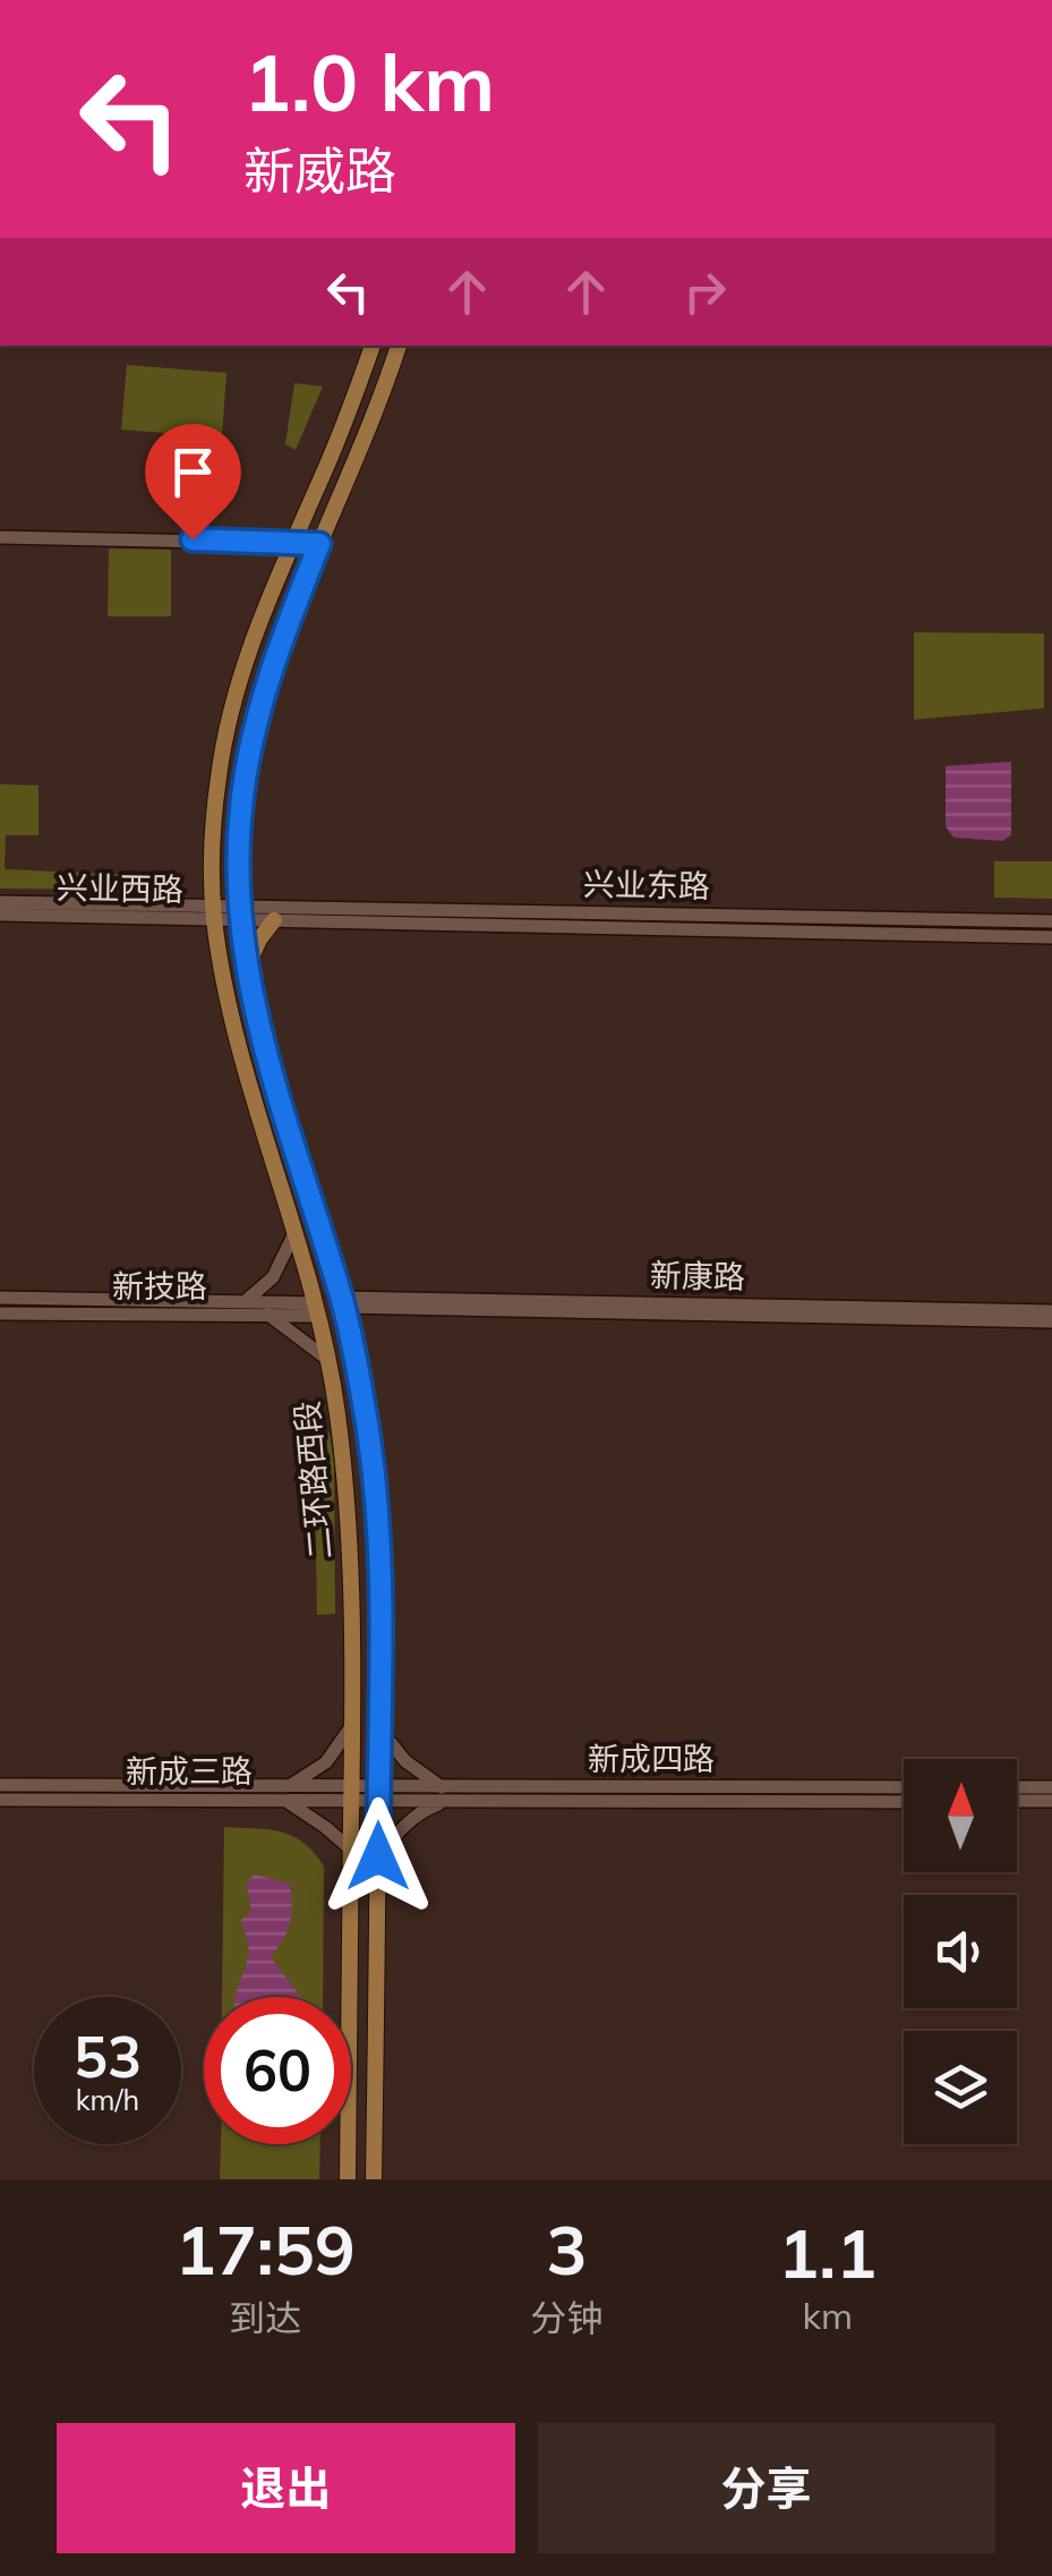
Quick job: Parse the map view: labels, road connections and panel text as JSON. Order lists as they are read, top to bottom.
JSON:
{
  "streets": {
    "main road": ["二环路西段"],
    "street": [
      "兴业东路",
      "兴业西路",
      "新康路",
      "新技路",
      "新成四路",
      "新成三路"
    ]
  },
  "crossings": [
    ["兴业东路", "兴业西路"],
    ["兴业东路", "二环路西段"],
    ["兴业西路", "二环路西段"],
    ["新康路", "二环路西段"],
    ["新技路", "二环路西段"],
    ["二环路西段", "新成四路"],
    ["二环路西段", "新成三路"],
    ["新成四路", "新成三路"]
  ],
  "north": "top",
  "page": {
    "turn": ["1.0 km", "新威路"],
    "speed": "53 km/h",
    "limit": "60",
    "eta": [
      "17:59",
      "到达",
      "3",
      "分钟",
      "1.1",
      "km"
    ],
    "buttons": ["退出", "分享"]
  }
}
